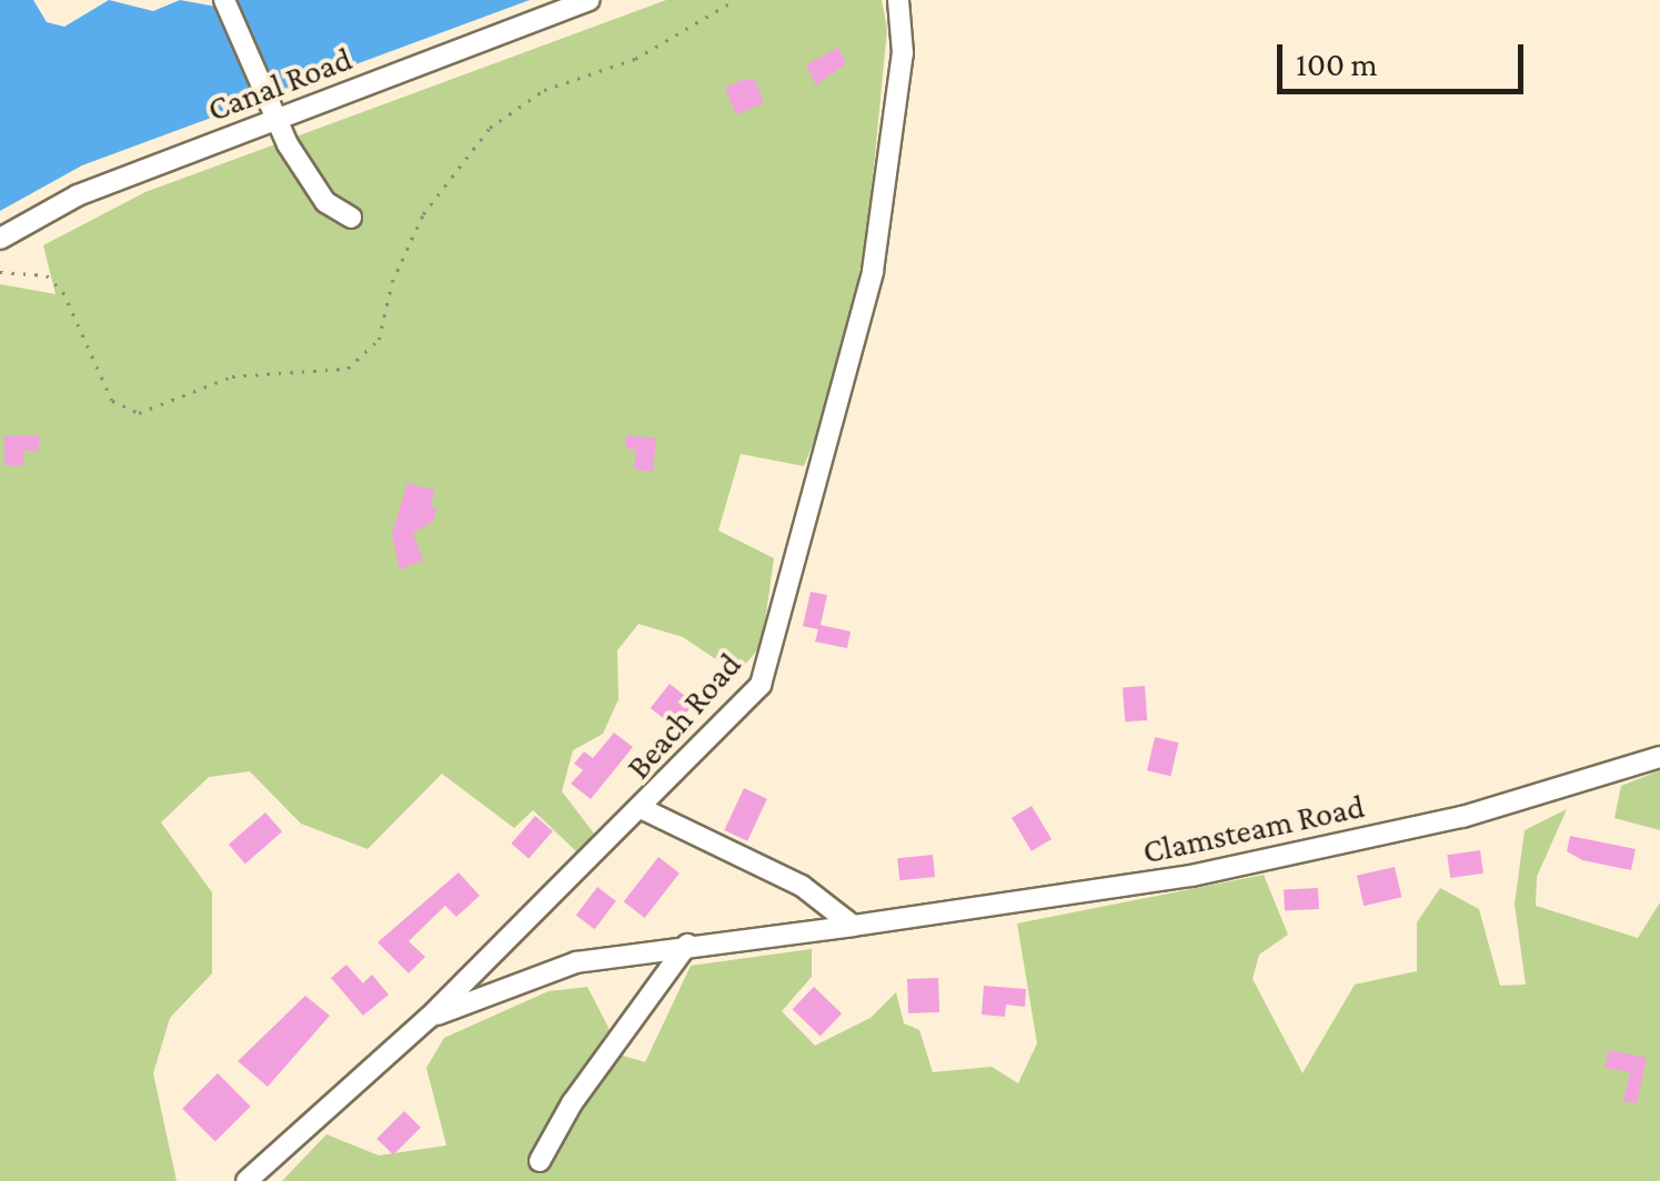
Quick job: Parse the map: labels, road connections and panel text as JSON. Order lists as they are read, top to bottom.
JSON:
{
  "streets": {
    "street": ["Canal Road", "Beach Road", "Clamsteam Road"]
  },
  "crossings": [
    ["Beach Road", "Clamsteam Road"]
  ],
  "scale_bar": "100 m"
}
